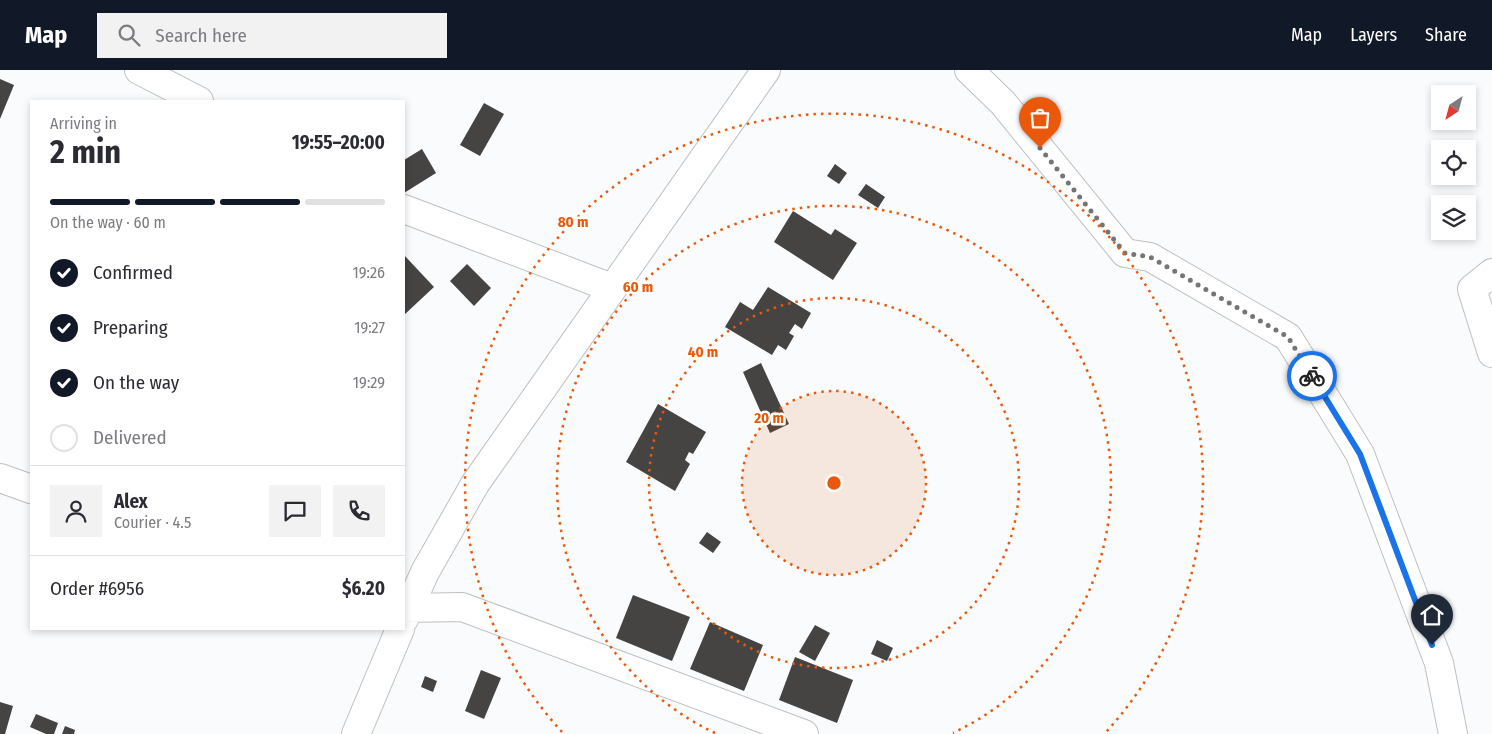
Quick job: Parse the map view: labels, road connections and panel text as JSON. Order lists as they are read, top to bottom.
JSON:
{
  "north": "bottom left",
  "page": {
    "header": "Map",
    "search": "Search here",
    "nav": ["Map", "Layers", "Share"],
    "heading": ["2 min", "Arriving in", "19:55–20:00"],
    "panel": [
      "Alex",
      "Courier · 4.5",
      "Order #6956",
      "$6.20"
    ],
    "bar": "On the way · 60 m",
    "list": [
      ["Confirmed", "19:26"],
      ["Preparing", "19:27"],
      ["On the way", "19:29"],
      "Delivered"
    ]
  },
  "rings": [
    "80 m",
    "60 m",
    "40 m",
    "20 m"
  ]
}
